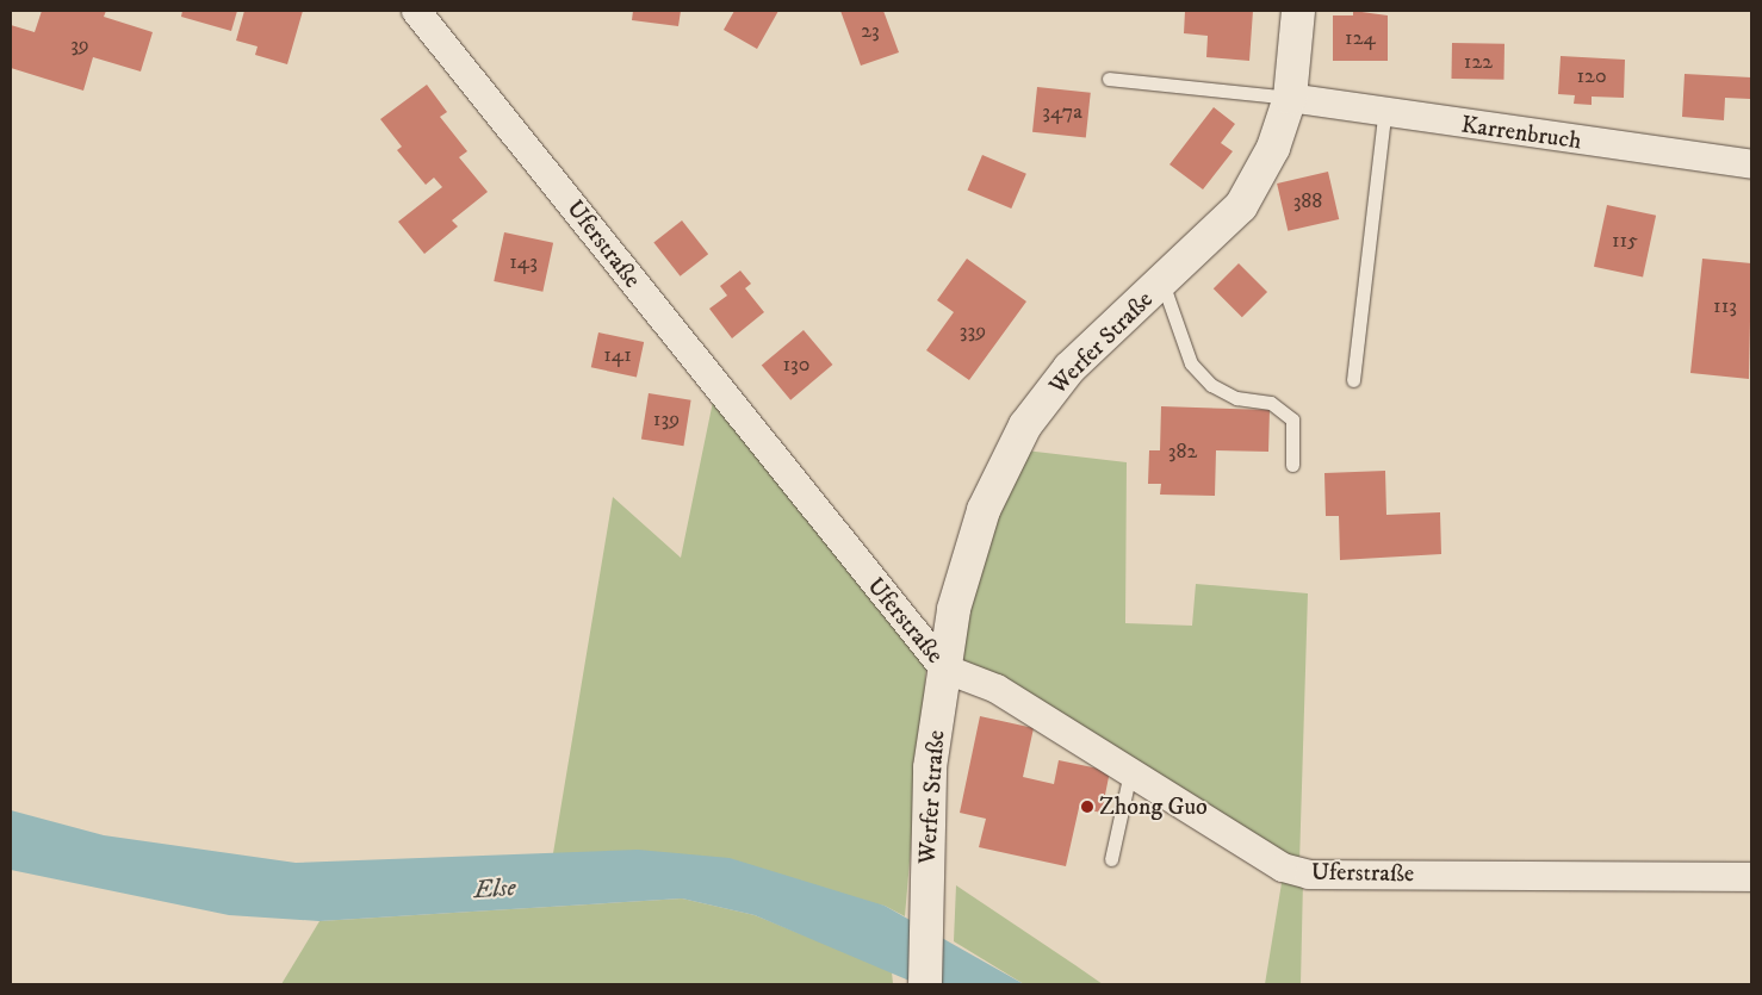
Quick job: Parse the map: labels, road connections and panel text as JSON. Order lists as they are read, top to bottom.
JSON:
{
  "streets": {
    "main road": ["Werfer Straße"],
    "street": ["Karrenbruch", "Uferstraße"]
  },
  "crossings": [
    ["Karrenbruch", "Werfer Straße"],
    ["Uferstraße", "Werfer Straße"]
  ],
  "water": ["Else"],
  "places": ["Zhong Guo"],
  "house_numbers": [
    "23",
    "124",
    "39",
    "122",
    "120",
    "347a",
    "388",
    "115",
    "143",
    "113",
    "339",
    "141",
    "130",
    "139",
    "382"
  ]
}
